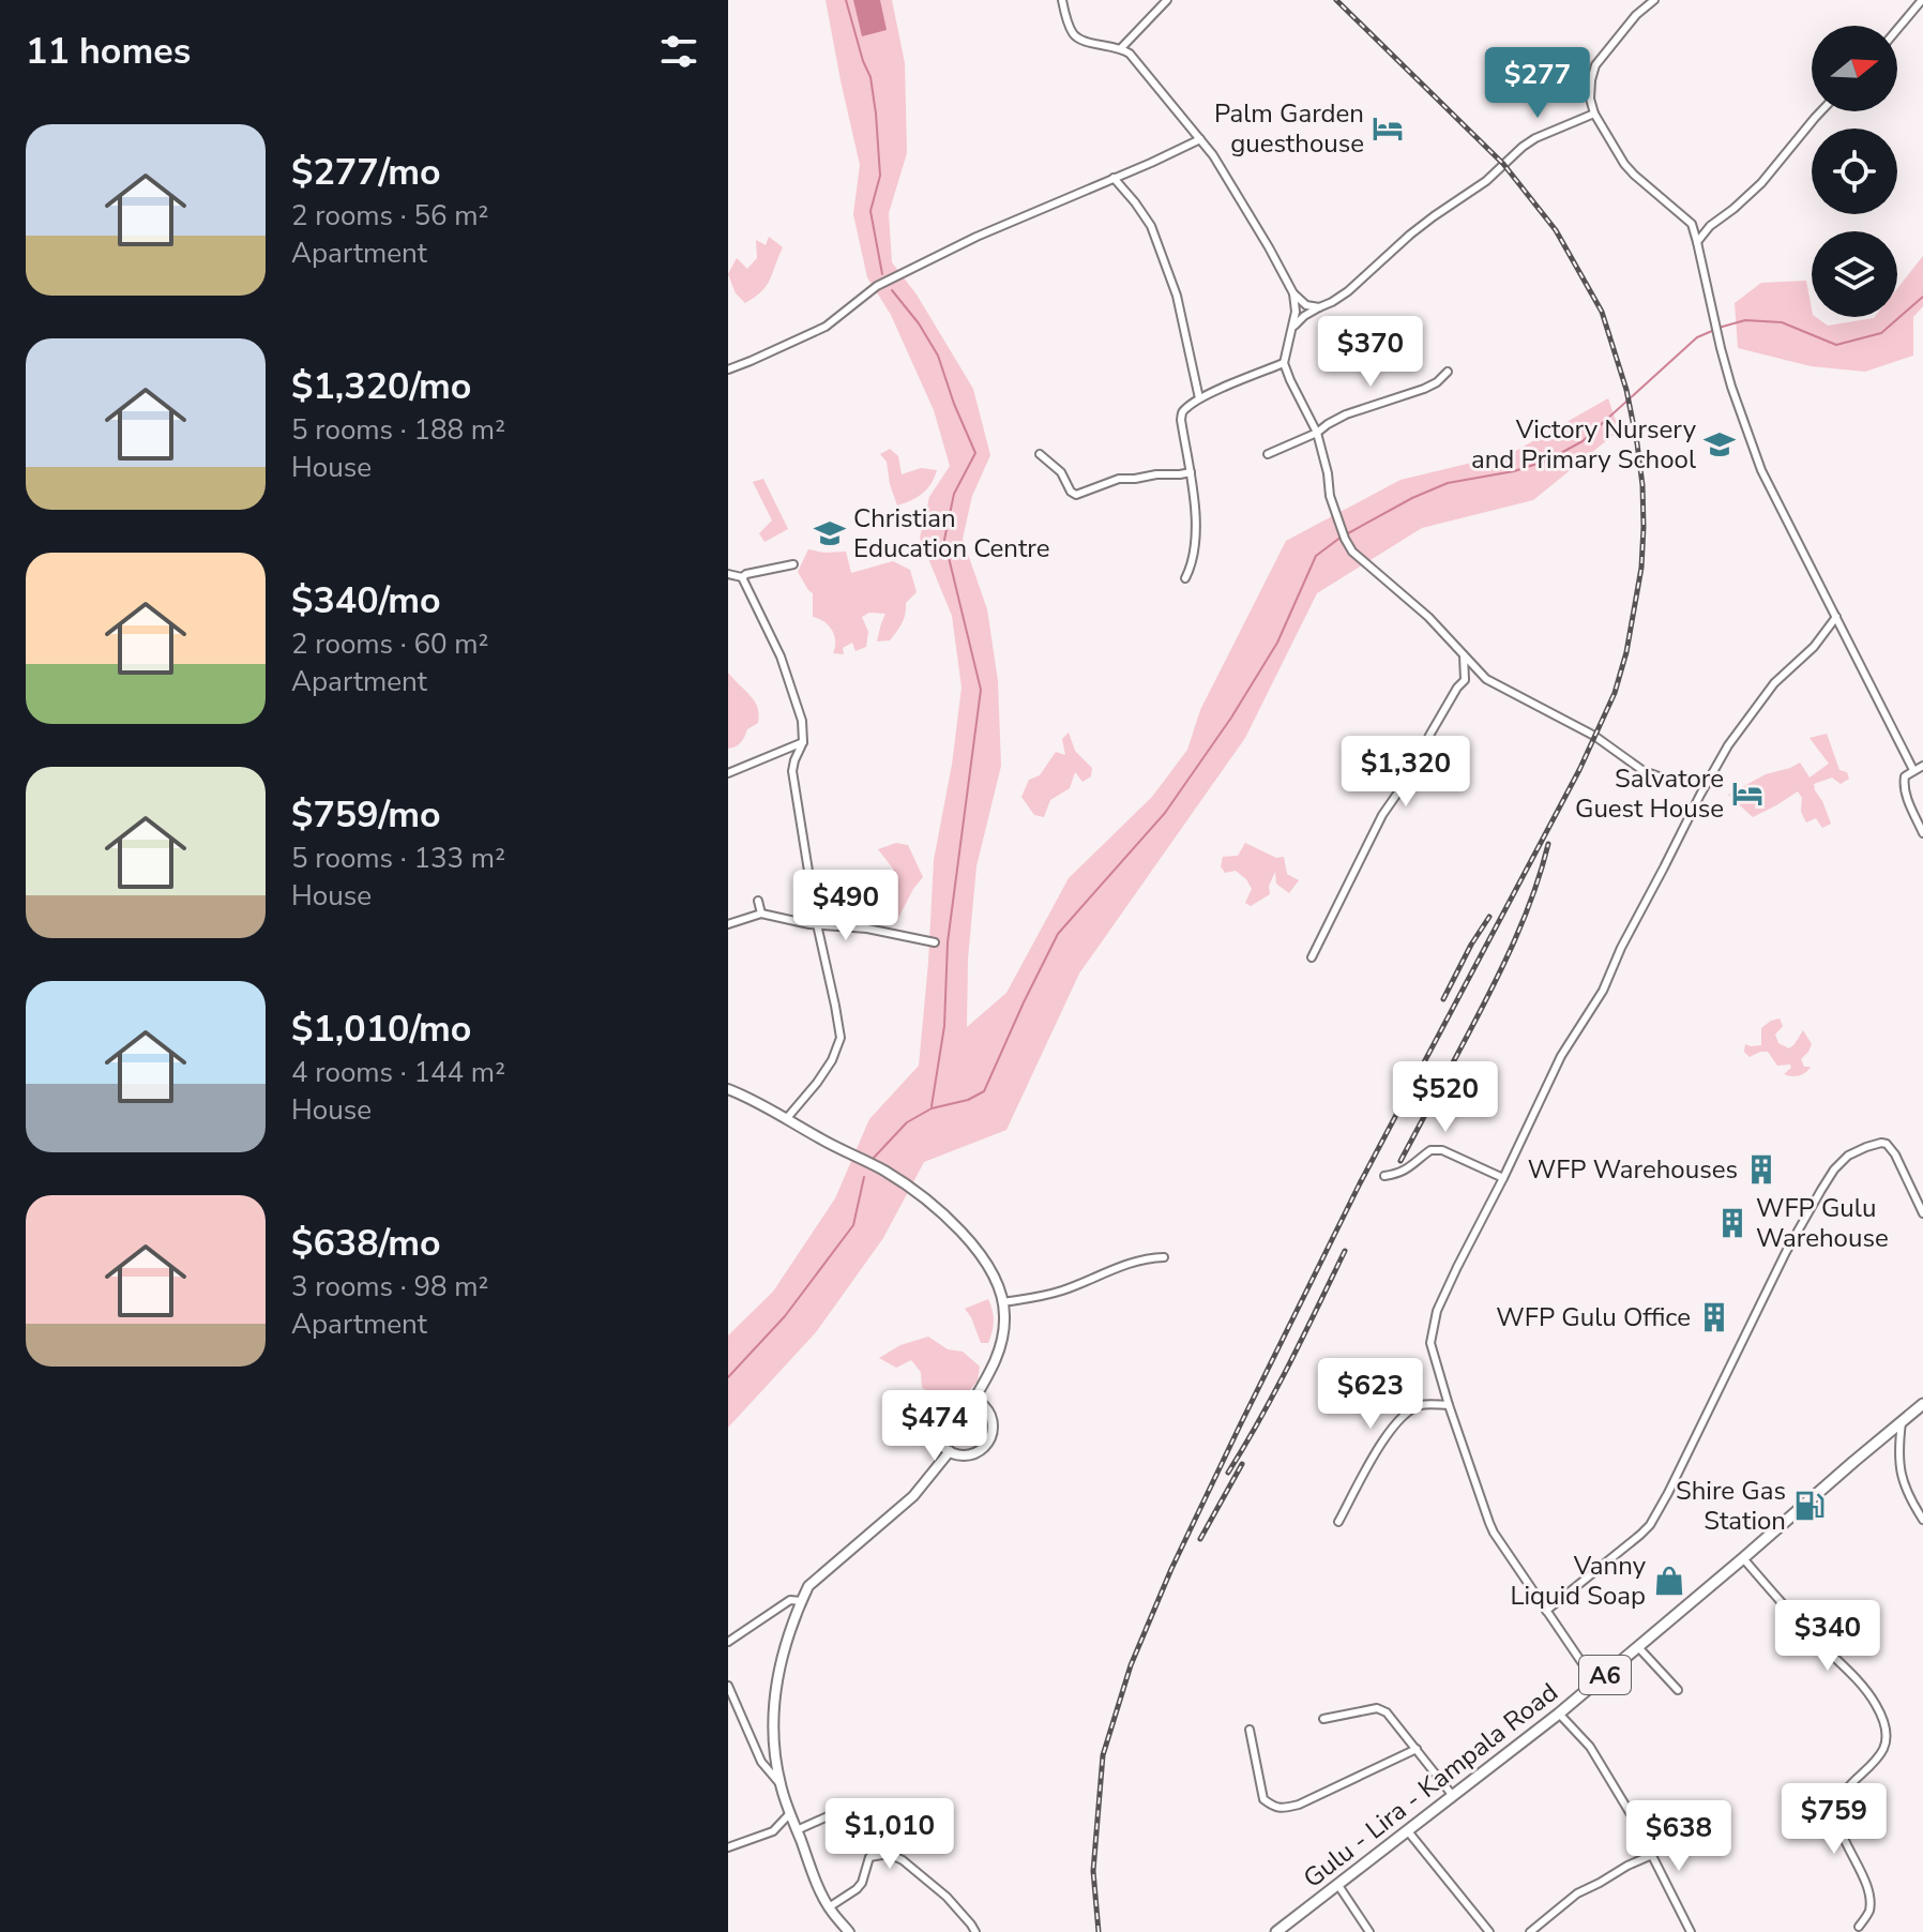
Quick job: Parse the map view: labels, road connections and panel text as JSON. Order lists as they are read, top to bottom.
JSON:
{
  "streets": {
    "main road": ["A6", "Gulu - Lira - Kampala Road"]
  },
  "places": {
    "hotel": ["Palm Garden guesthouse", "Salvatore Guest House"],
    "school or university": ["Victory Nursery and Primary School", "Christian Education Centre"],
    "building": ["WFP Warehouses", "WFP Gulu Warehouse", "WFP Gulu Office"],
    "fuel station": ["Shire Gas Station"],
    "shop": ["Vanny Liquid Soap"]
  },
  "north": "right",
  "page": {
    "heading": "11 homes",
    "price": [
      "$277",
      "$370",
      "$1,320",
      "$490",
      "$520",
      "$623",
      "$474",
      "$340",
      "$759",
      "$1,010",
      "$638"
    ],
    "list": [
      {
        "name": "$277/mo",
        "note": "2 rooms · 56 m² · Apartment"
      },
      {
        "name": "$1,320/mo",
        "note": "5 rooms · 188 m² · House"
      },
      {
        "name": "$340/mo",
        "note": "2 rooms · 60 m² · Apartment"
      },
      {
        "name": "$759/mo",
        "note": "5 rooms · 133 m² · House"
      },
      {
        "name": "$1,010/mo",
        "note": "4 rooms · 144 m² · House"
      },
      {
        "name": "$638/mo",
        "note": "3 rooms · 98 m² · Apartment"
      }
    ]
  }
}
